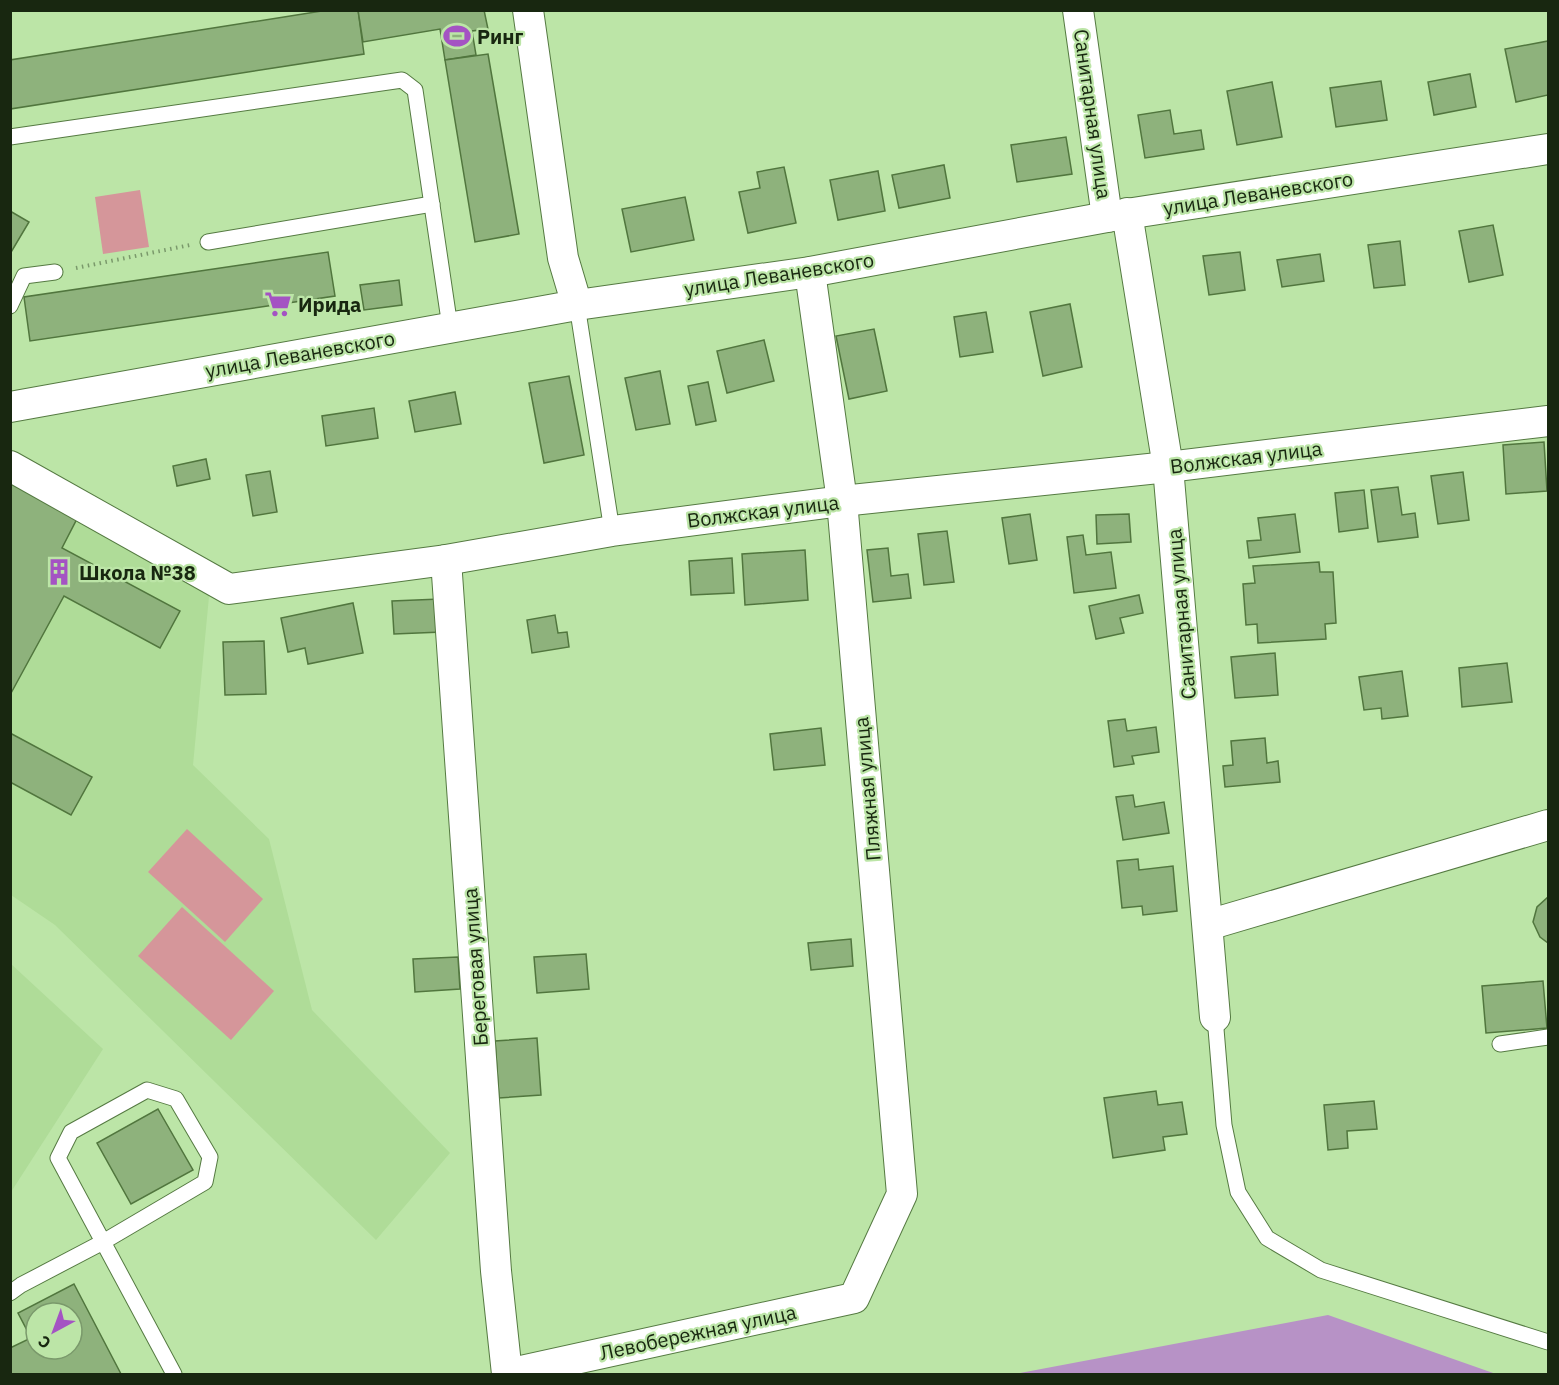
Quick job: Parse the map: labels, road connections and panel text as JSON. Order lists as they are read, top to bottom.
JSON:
{
  "streets": {
    "street": [
      "Санитарная улица",
      "улица Леваневского",
      "Волжская улица",
      "Пляжная улица",
      "Береговая улица",
      "Левобережная улица"
    ]
  },
  "crossings": [
    ["Санитарная улица", "улица Леваневского"],
    ["Санитарная улица", "Волжская улица"],
    ["улица Леваневского", "Пляжная улица"],
    ["Волжская улица", "Пляжная улица"],
    ["Волжская улица", "Береговая улица"],
    ["Пляжная улица", "Левобережная улица"],
    ["Береговая улица", "Левобережная улица"]
  ],
  "places": {
    "sports": ["Ринг"],
    "supermarket": ["Ирида"],
    "building": ["Школа №38"]
  },
  "north": "bottom left"
}
